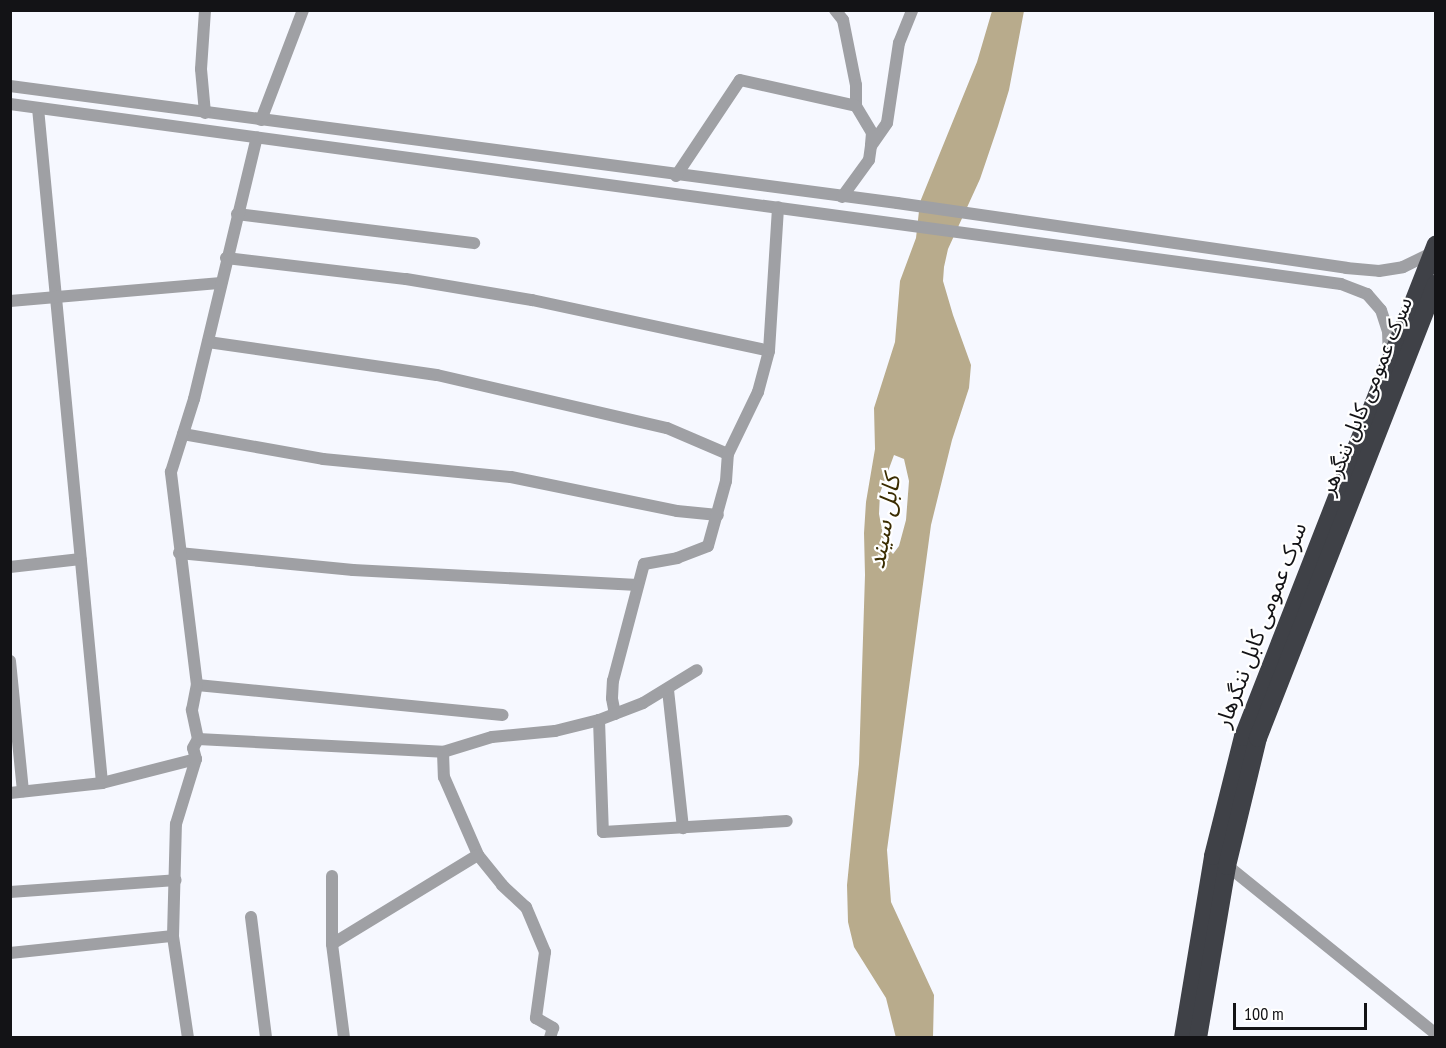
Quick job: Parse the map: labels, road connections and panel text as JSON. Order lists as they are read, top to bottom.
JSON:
{
  "streets": {
    "highway": ["سرک عمومی کابل ننگرهر", "سرک عمومی کابل ننگرهار"]
  },
  "crossings": [
    ["سرک عمومی کابل ننگرهر", "سرک عمومی کابل ننگرهار"]
  ],
  "water": ["کابل سيند"],
  "scale_bar": "100 m"
}
